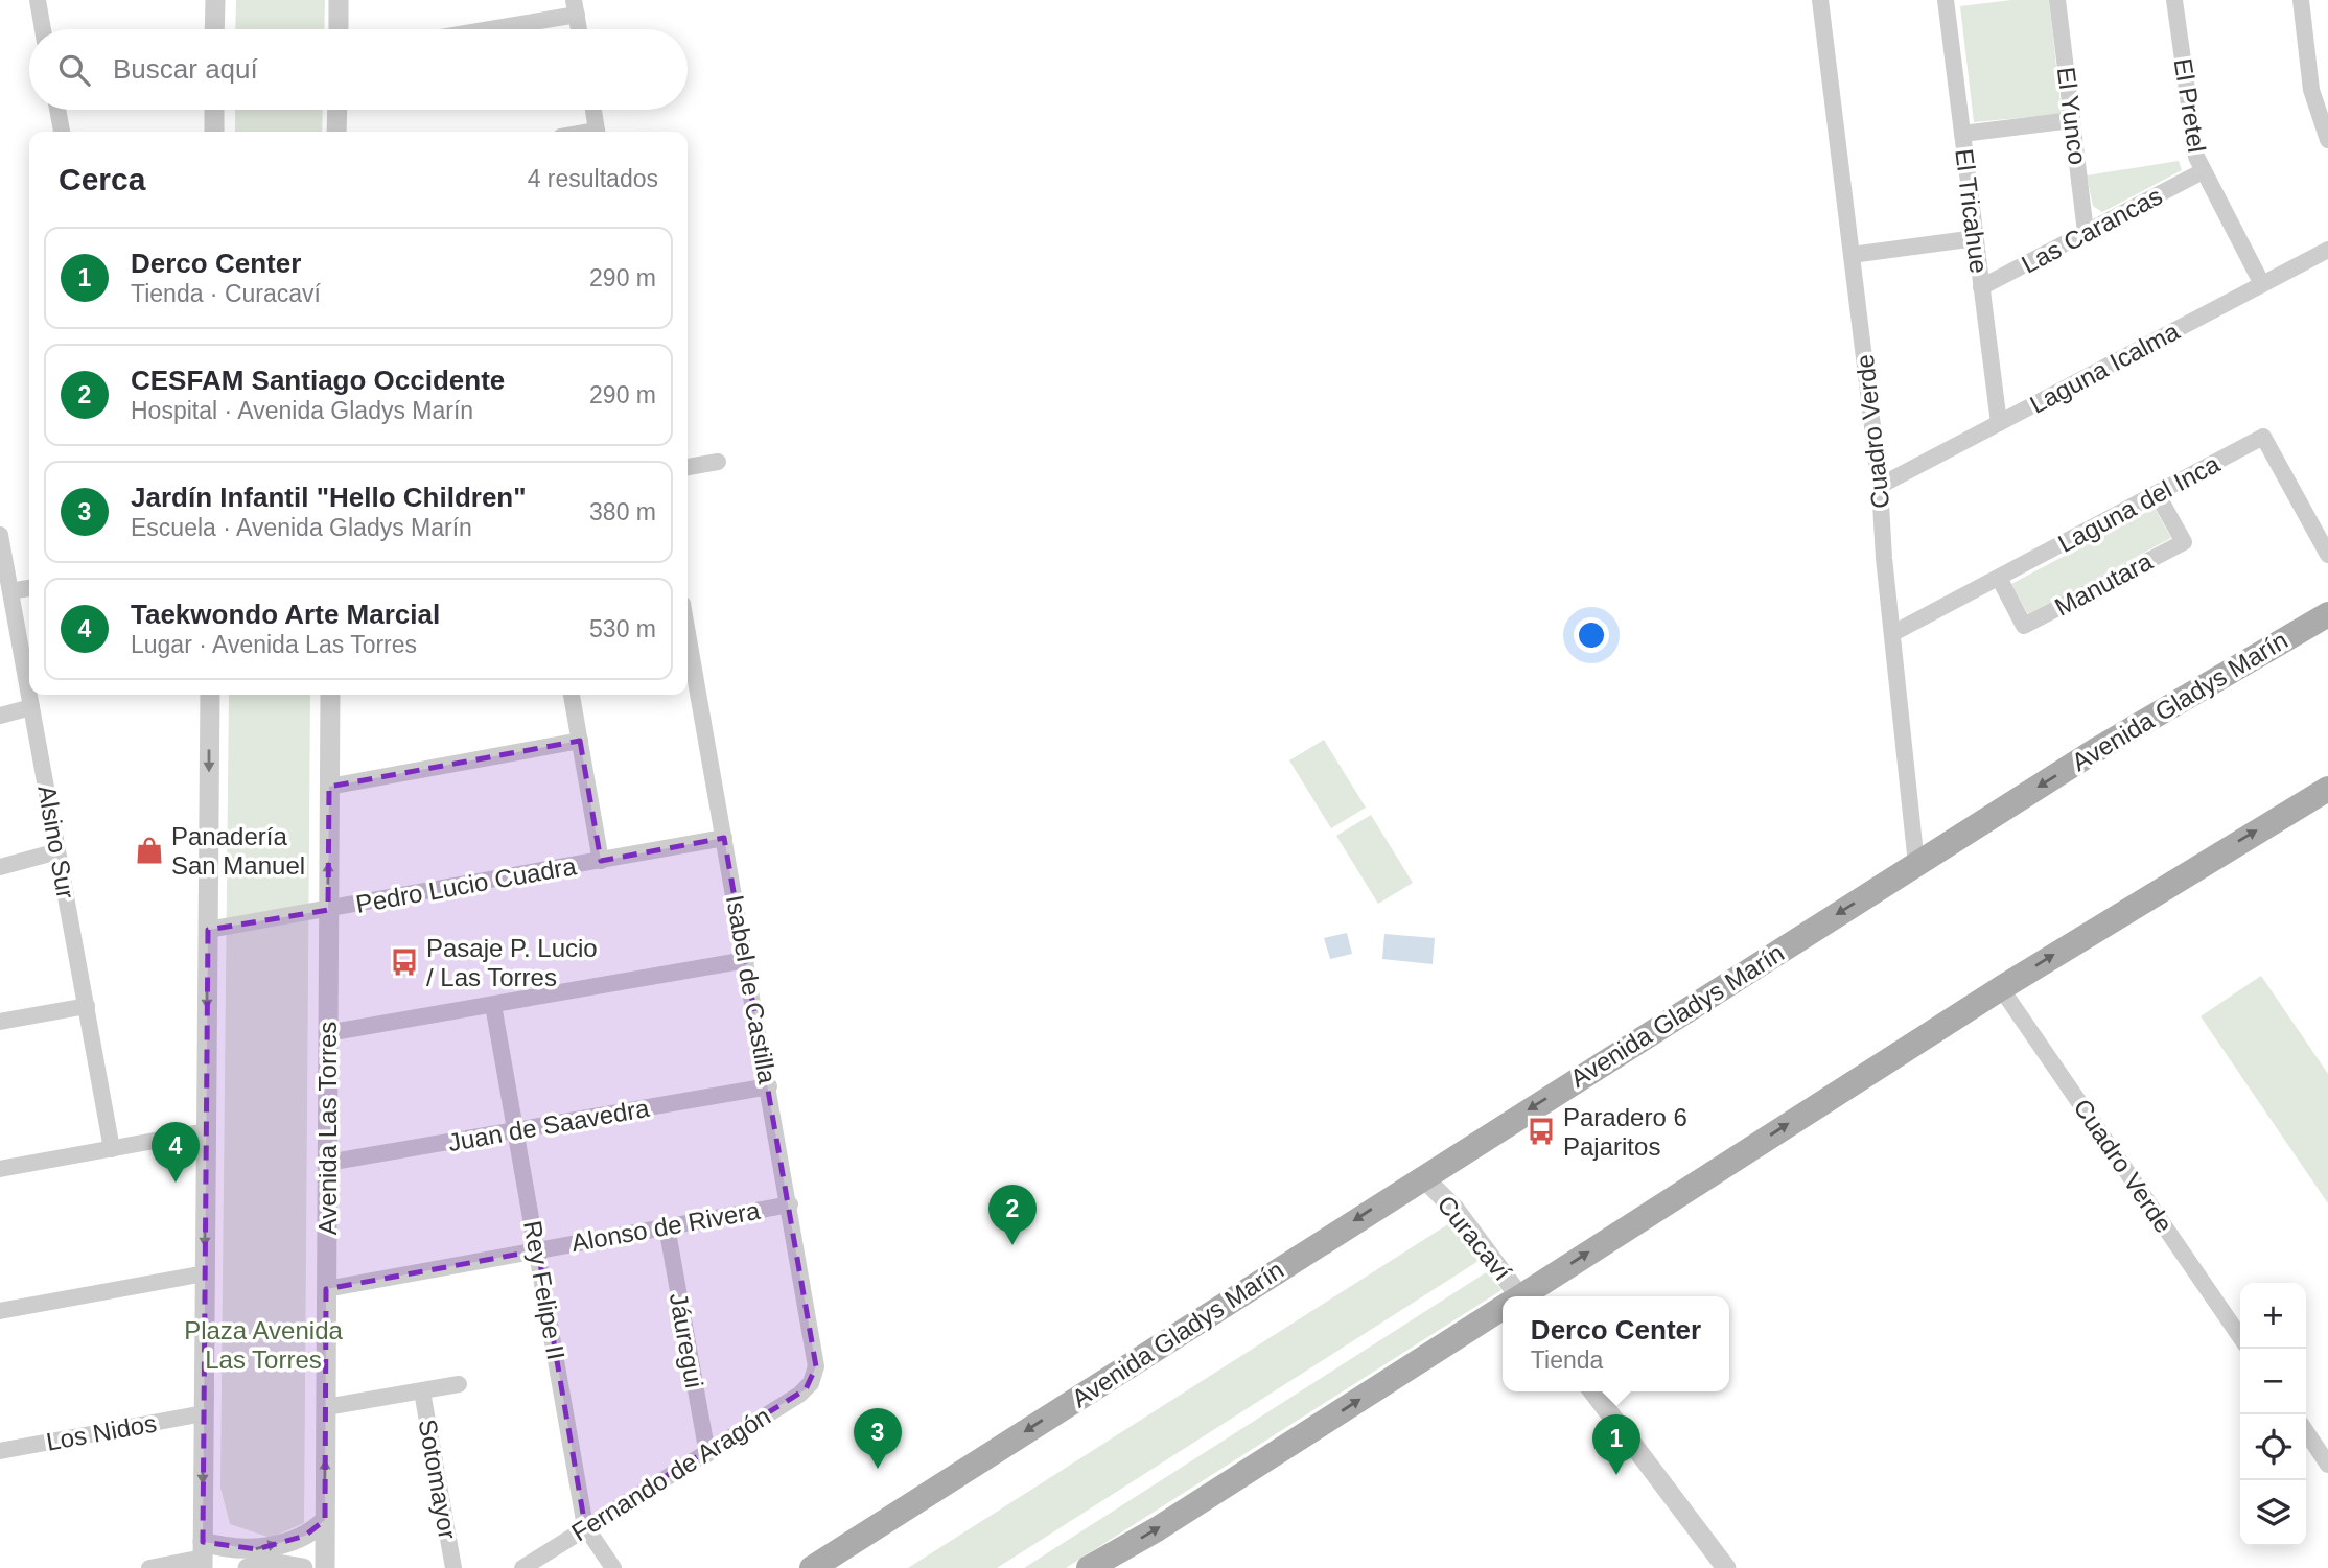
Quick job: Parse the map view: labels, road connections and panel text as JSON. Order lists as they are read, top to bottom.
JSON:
{
  "streets": {
    "main road": ["Avenida Gladys Marín"],
    "street": [
      "El Pretel",
      "El Yunco",
      "El Tricahue",
      "Las Carancas",
      "Laguna Icalma",
      "Cuadro Verde",
      "Laguna del Inca",
      "Manutara",
      "Alsino Sur",
      "Pedro Lucio Cuadra",
      "Isabel de Castilla",
      "Juan de Saavedra",
      "Avenida Las Torres",
      "Alonso de Rivera",
      "Curacaví",
      "Rey Felipe II",
      "Jáuregui",
      "Los Nidos",
      "Fernando de Aragón",
      "Sotomayor"
    ]
  },
  "crossings": [
    ["El Pretel", "Las Carancas"],
    ["El Pretel", "Laguna Icalma"],
    ["El Yunco", "Las Carancas"],
    ["El Tricahue", "Las Carancas"],
    ["El Tricahue", "Laguna Icalma"],
    ["Laguna Icalma", "Cuadro Verde"],
    ["Cuadro Verde", "Laguna del Inca"],
    ["Cuadro Verde", "Avenida Gladys Marín"],
    ["Laguna del Inca", "Manutara"],
    ["Avenida Gladys Marín", "Curacaví"],
    ["Pedro Lucio Cuadra", "Isabel de Castilla"],
    ["Pedro Lucio Cuadra", "Avenida Las Torres"],
    ["Isabel de Castilla", "Juan de Saavedra"],
    ["Isabel de Castilla", "Alonso de Rivera"],
    ["Isabel de Castilla", "Fernando de Aragón"],
    ["Juan de Saavedra", "Avenida Las Torres"],
    ["Juan de Saavedra", "Rey Felipe II"],
    ["Avenida Las Torres", "Alonso de Rivera"],
    ["Alonso de Rivera", "Rey Felipe II"],
    ["Alonso de Rivera", "Jáuregui"],
    ["Rey Felipe II", "Fernando de Aragón"],
    ["Jáuregui", "Fernando de Aragón"]
  ],
  "parks": ["Plaza Avenida Las Torres"],
  "places": {
    "shop": ["Panadería San Manuel"],
    "bus stop": ["Pasaje P. Lucio / Las Torres", "Paradero 6 Pajaritos"]
  },
  "page": {
    "search": "Buscar aquí",
    "heading": ["Cerca", "4 resultados"],
    "list": [
      {
        "mark": "1",
        "name": "Derco Center",
        "note": "Tienda · Curacaví",
        "value": "290 m"
      },
      {
        "mark": "2",
        "name": "CESFAM Santiago Occidente",
        "note": "Hospital · Avenida Gladys Marín",
        "value": "290 m"
      },
      {
        "mark": "3",
        "name": "Jardín Infantil \"Hello Children\"",
        "note": "Escuela · Avenida Gladys Marín",
        "value": "380 m"
      },
      {
        "mark": "4",
        "name": "Taekwondo Arte Marcial",
        "note": "Lugar · Avenida Las Torres",
        "value": "530 m"
      }
    ],
    "pins": [
      "4",
      "2",
      "3",
      "1"
    ],
    "map_buttons": ["+", "−"],
    "popup": ["Derco Center", "Tienda"]
  }
}
